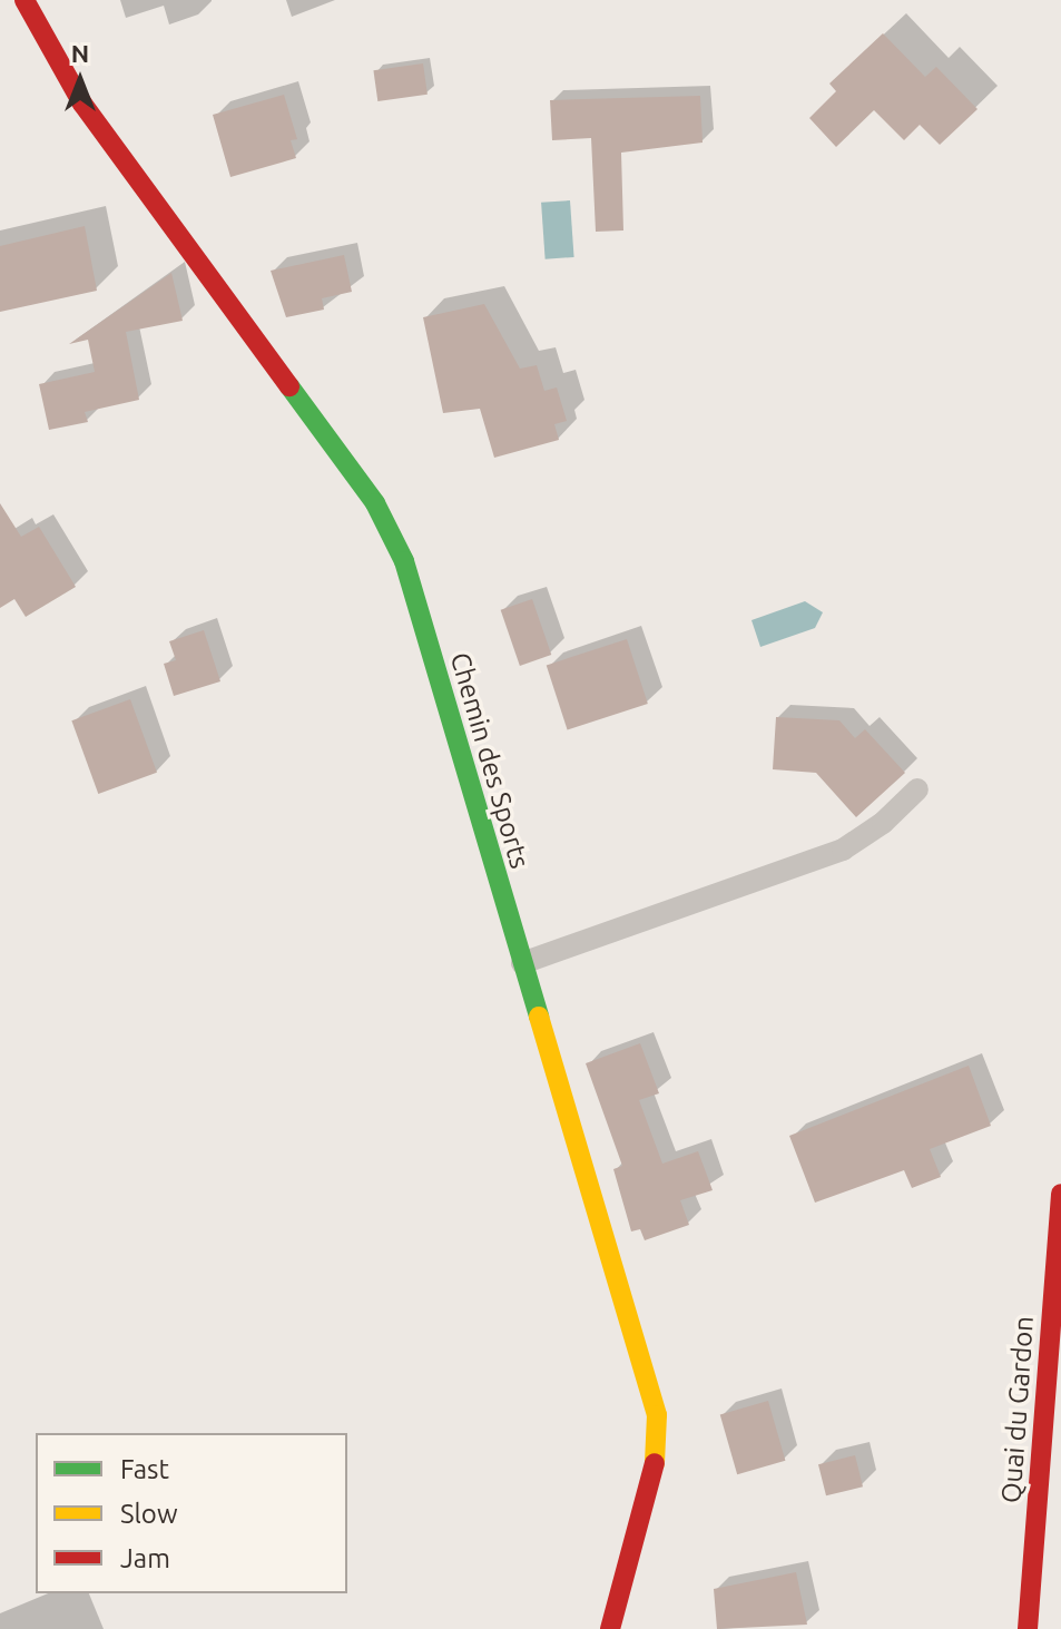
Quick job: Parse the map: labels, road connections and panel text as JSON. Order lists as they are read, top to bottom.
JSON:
{
  "streets": {
    "street": ["Chemin des Sports", "Quai du Gardon"]
  },
  "legend": ["Fast", "Slow", "Jam"],
  "north": "top"
}
